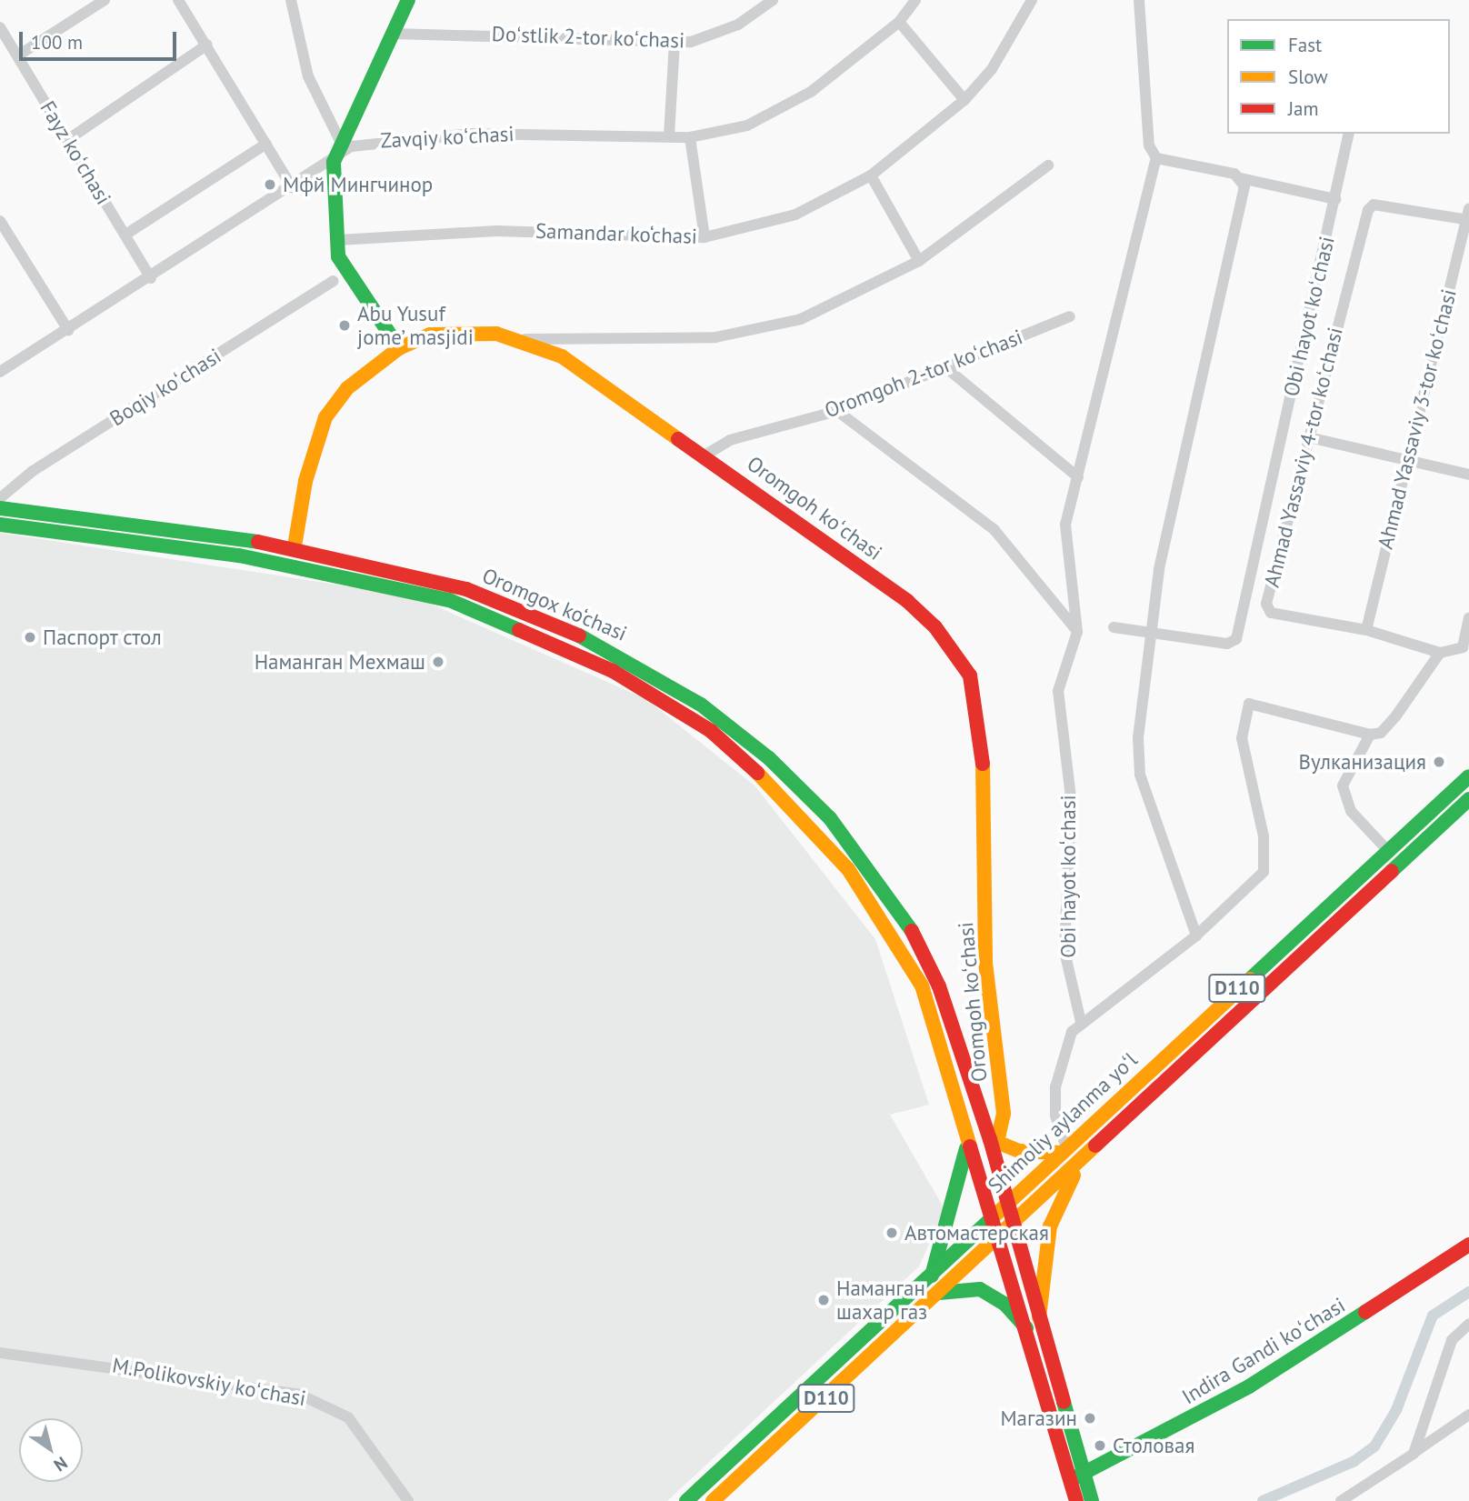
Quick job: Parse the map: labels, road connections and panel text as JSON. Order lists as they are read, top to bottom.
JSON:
{
  "streets": {
    "main road": [
      "Oromgoh koʻchasi",
      "Oromgox ko‘chasi",
      "D110",
      "Shimoliy aylanma yoʻl",
      "Indira Gandi koʻchasi"
    ],
    "street": [
      "Doʻstlik 2-tor koʻchasi",
      "Zavqiy koʻchasi",
      "Fayz koʻchasi",
      "Samandar ko‘chasi",
      "Obi hayot koʻchasi",
      "Oromgoh 2-tor koʻchasi",
      "Boqiy koʻchasi",
      "Ahmad Yassaviy 3-tor koʻchasi",
      "Ahmad Yassaviy 4-tor koʻchasi",
      "M.Polikovskiy koʻchasi"
    ]
  },
  "crossings": [
    ["Zavqiy koʻchasi", "Fayz koʻchasi"],
    ["Oromgoh 2-tor koʻchasi", "Oromgoh koʻchasi"],
    ["Boqiy koʻchasi", "Oromgox ko‘chasi"],
    ["Ahmad Yassaviy 3-tor koʻchasi", "Ahmad Yassaviy 4-tor koʻchasi"],
    ["Oromgoh koʻchasi", "Oromgox ko‘chasi"],
    ["Oromgox ko‘chasi", "Shimoliy aylanma yoʻl"],
    ["Oromgox ko‘chasi", "Indira Gandi koʻchasi"]
  ],
  "places": [
    "Мфй Мингчинор",
    "Abu Yusuf jome’ masjidi",
    "Паспорт стол",
    "Наманган Мехмаш",
    "Вулканизация",
    "Автомастерская",
    "Наманган шахар газ",
    "Магазин",
    "Столовая"
  ],
  "legend": ["Fast", "Slow", "Jam"],
  "scale_bar": "100 m",
  "north": "bottom right"
}
